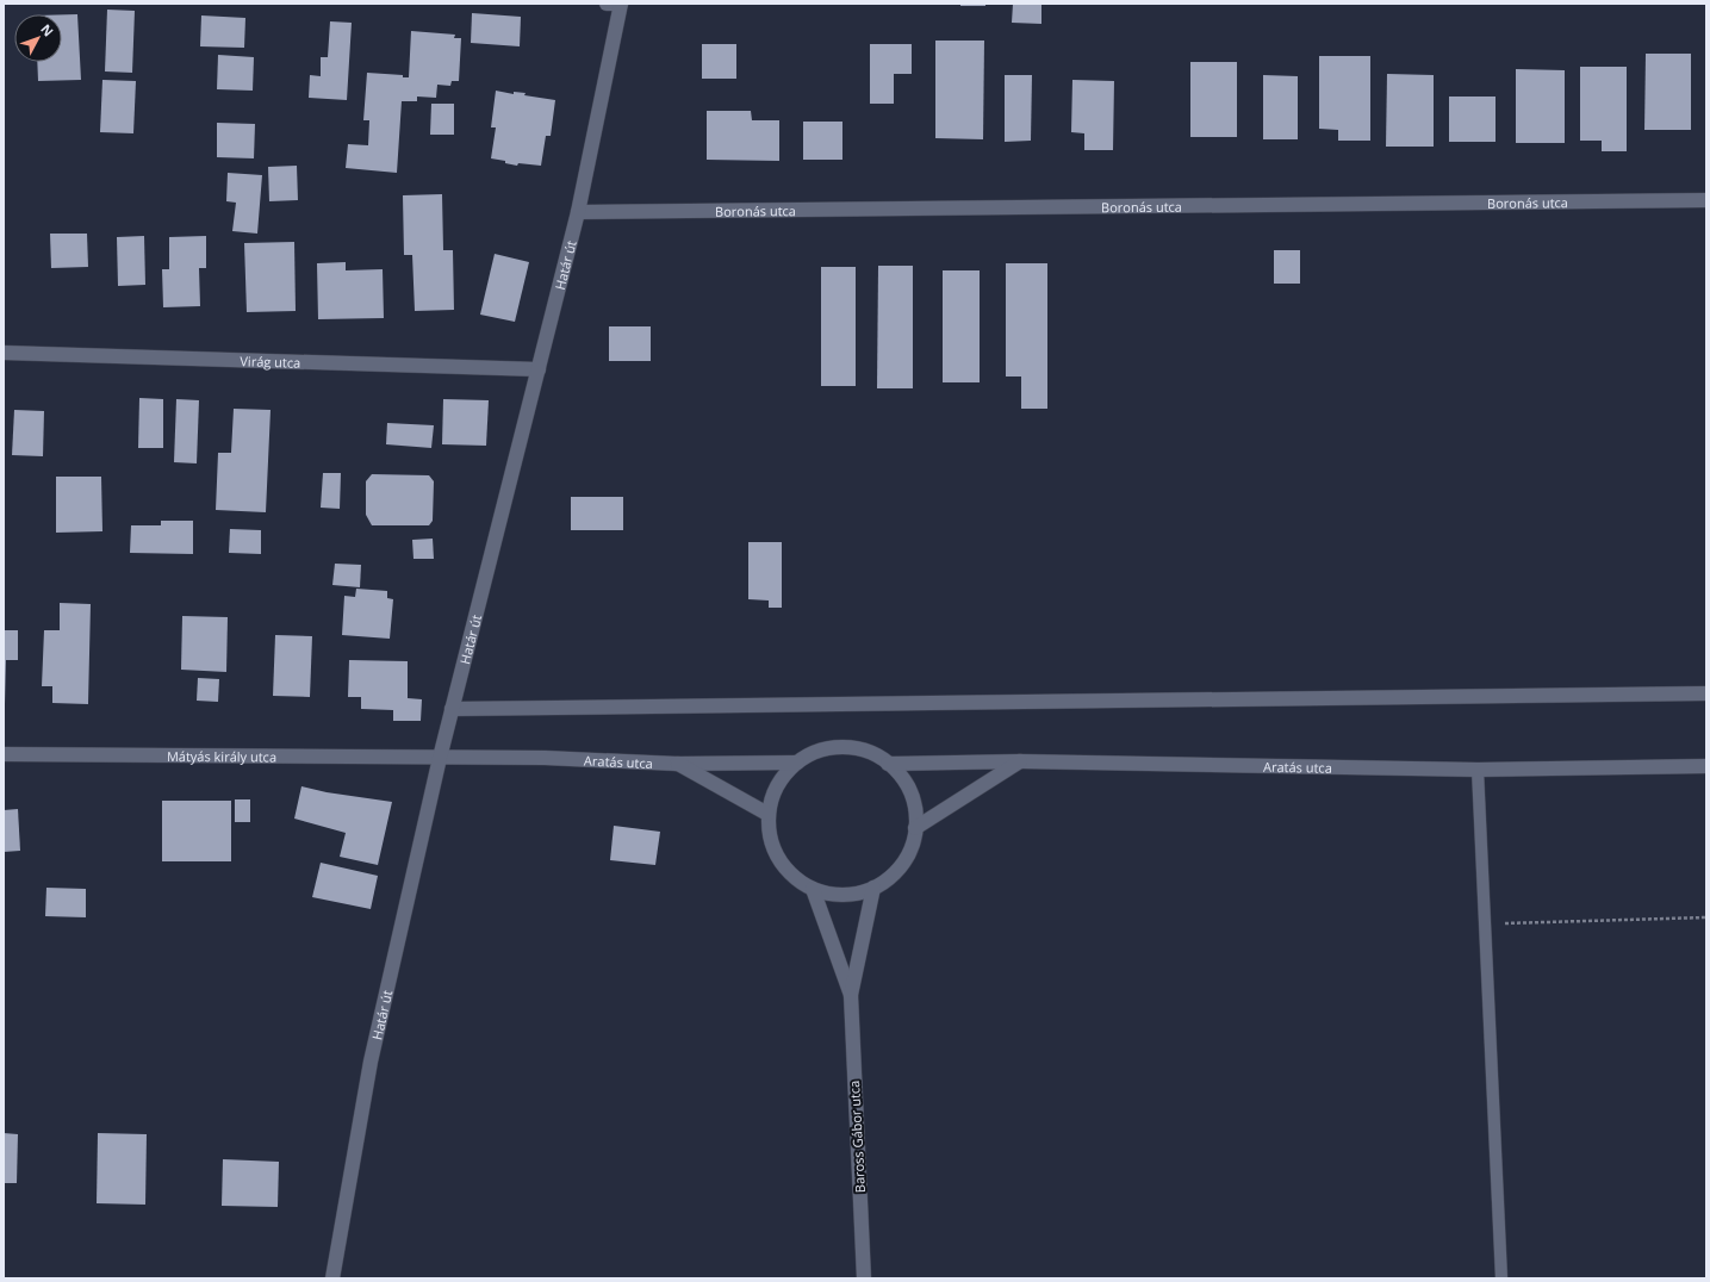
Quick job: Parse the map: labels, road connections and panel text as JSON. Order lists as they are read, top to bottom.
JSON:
{
  "streets": {
    "street": [
      "Boronás utca",
      "Határ út",
      "Virág utca",
      "Mátyás király utca",
      "Aratás utca",
      "Baross Gábor utca"
    ]
  },
  "crossings": [
    ["Boronás utca", "Határ út"],
    ["Határ út", "Virág utca"],
    ["Határ út", "Mátyás király utca"],
    ["Határ út", "Aratás utca"],
    ["Mátyás király utca", "Aratás utca"]
  ],
  "north": "top right"
}
